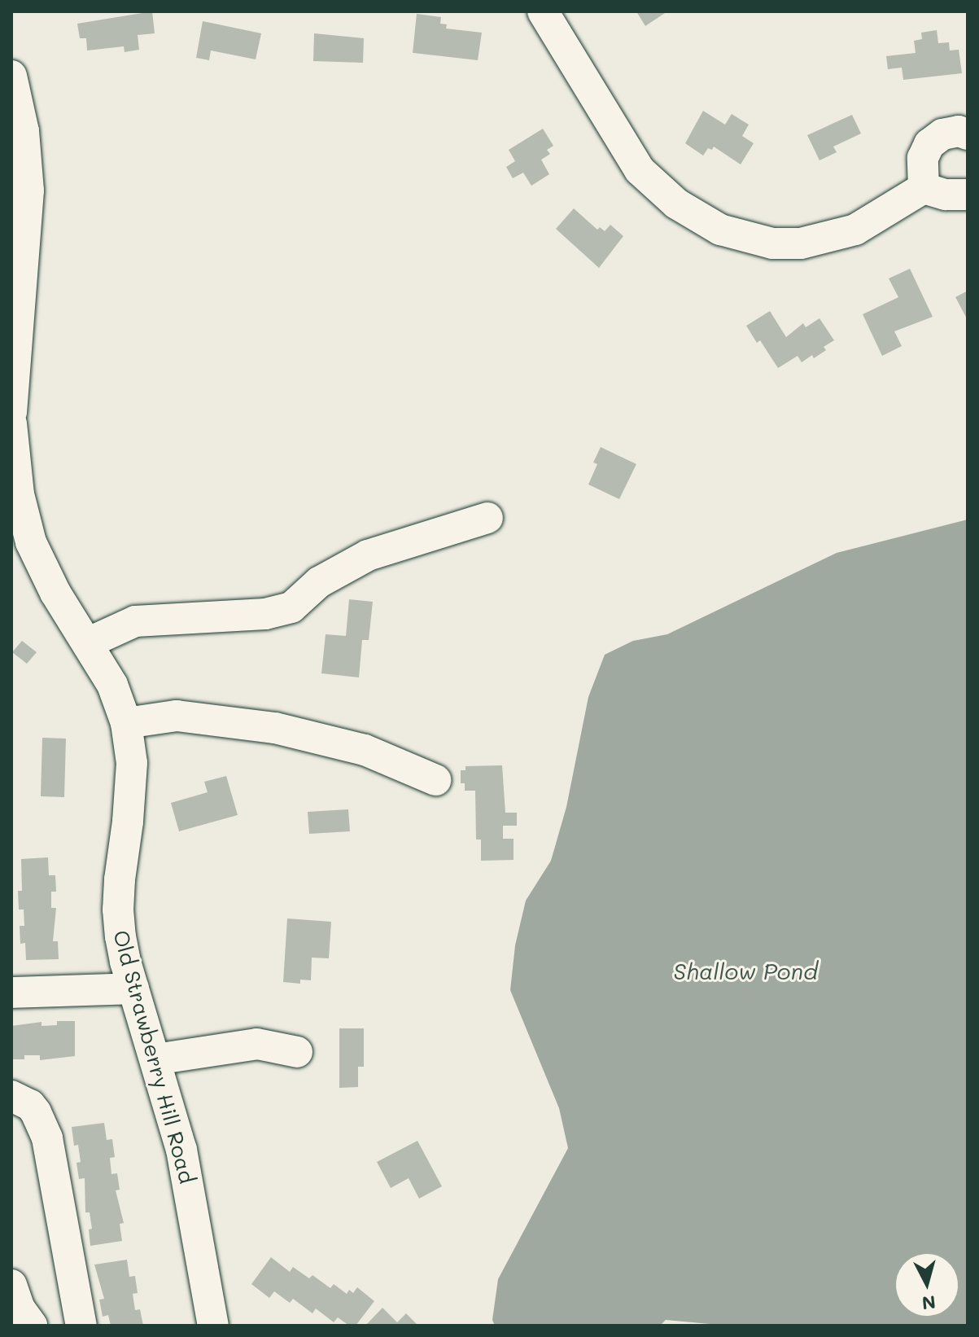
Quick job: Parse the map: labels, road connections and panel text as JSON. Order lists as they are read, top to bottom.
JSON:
{
  "streets": {
    "street": ["Old Strawberry Hill Road"]
  },
  "water": ["Shallow Pond"],
  "north": "bottom"
}
